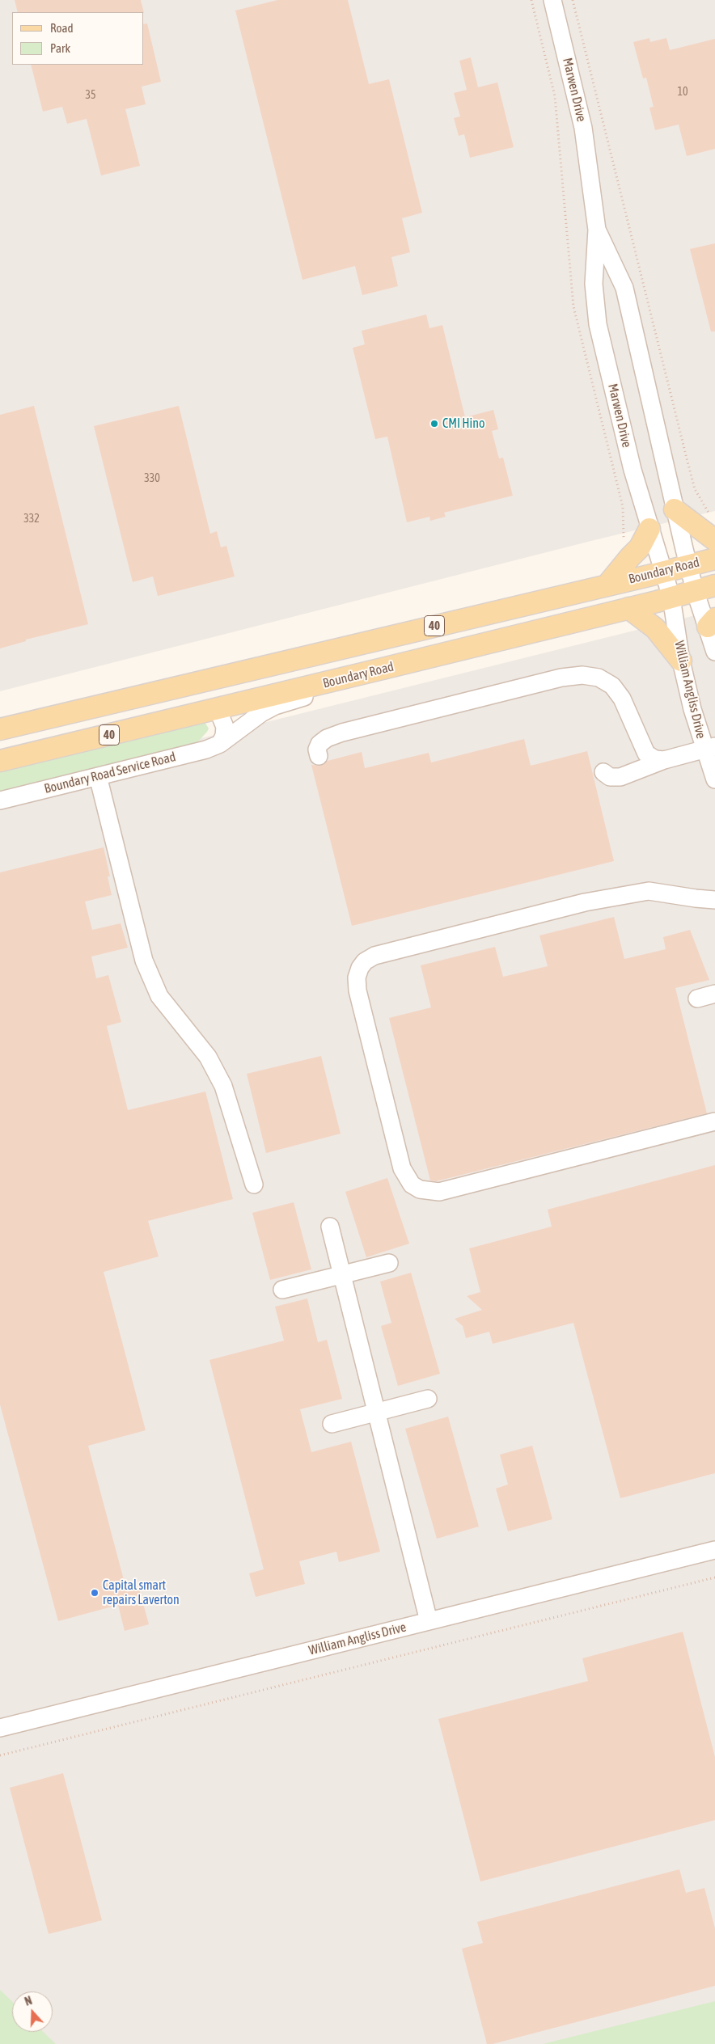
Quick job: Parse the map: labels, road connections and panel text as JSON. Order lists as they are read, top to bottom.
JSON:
{
  "streets": {
    "main road": ["Boundary Road", "40"],
    "street": ["Marwen Drive", "William Angliss Drive", "Boundary Road Service Road"]
  },
  "crossings": [
    ["Marwen Drive", "Boundary Road"],
    ["Marwen Drive", "William Angliss Drive"],
    ["Boundary Road", "William Angliss Drive"],
    ["Boundary Road", "Boundary Road Service Road"]
  ],
  "places": ["CMI Hino", "Capital smart repairs Laverton"],
  "house_numbers": [
    "10",
    "35",
    "330",
    "332"
  ],
  "legend": ["Road", "Park"],
  "north": "top"
}
